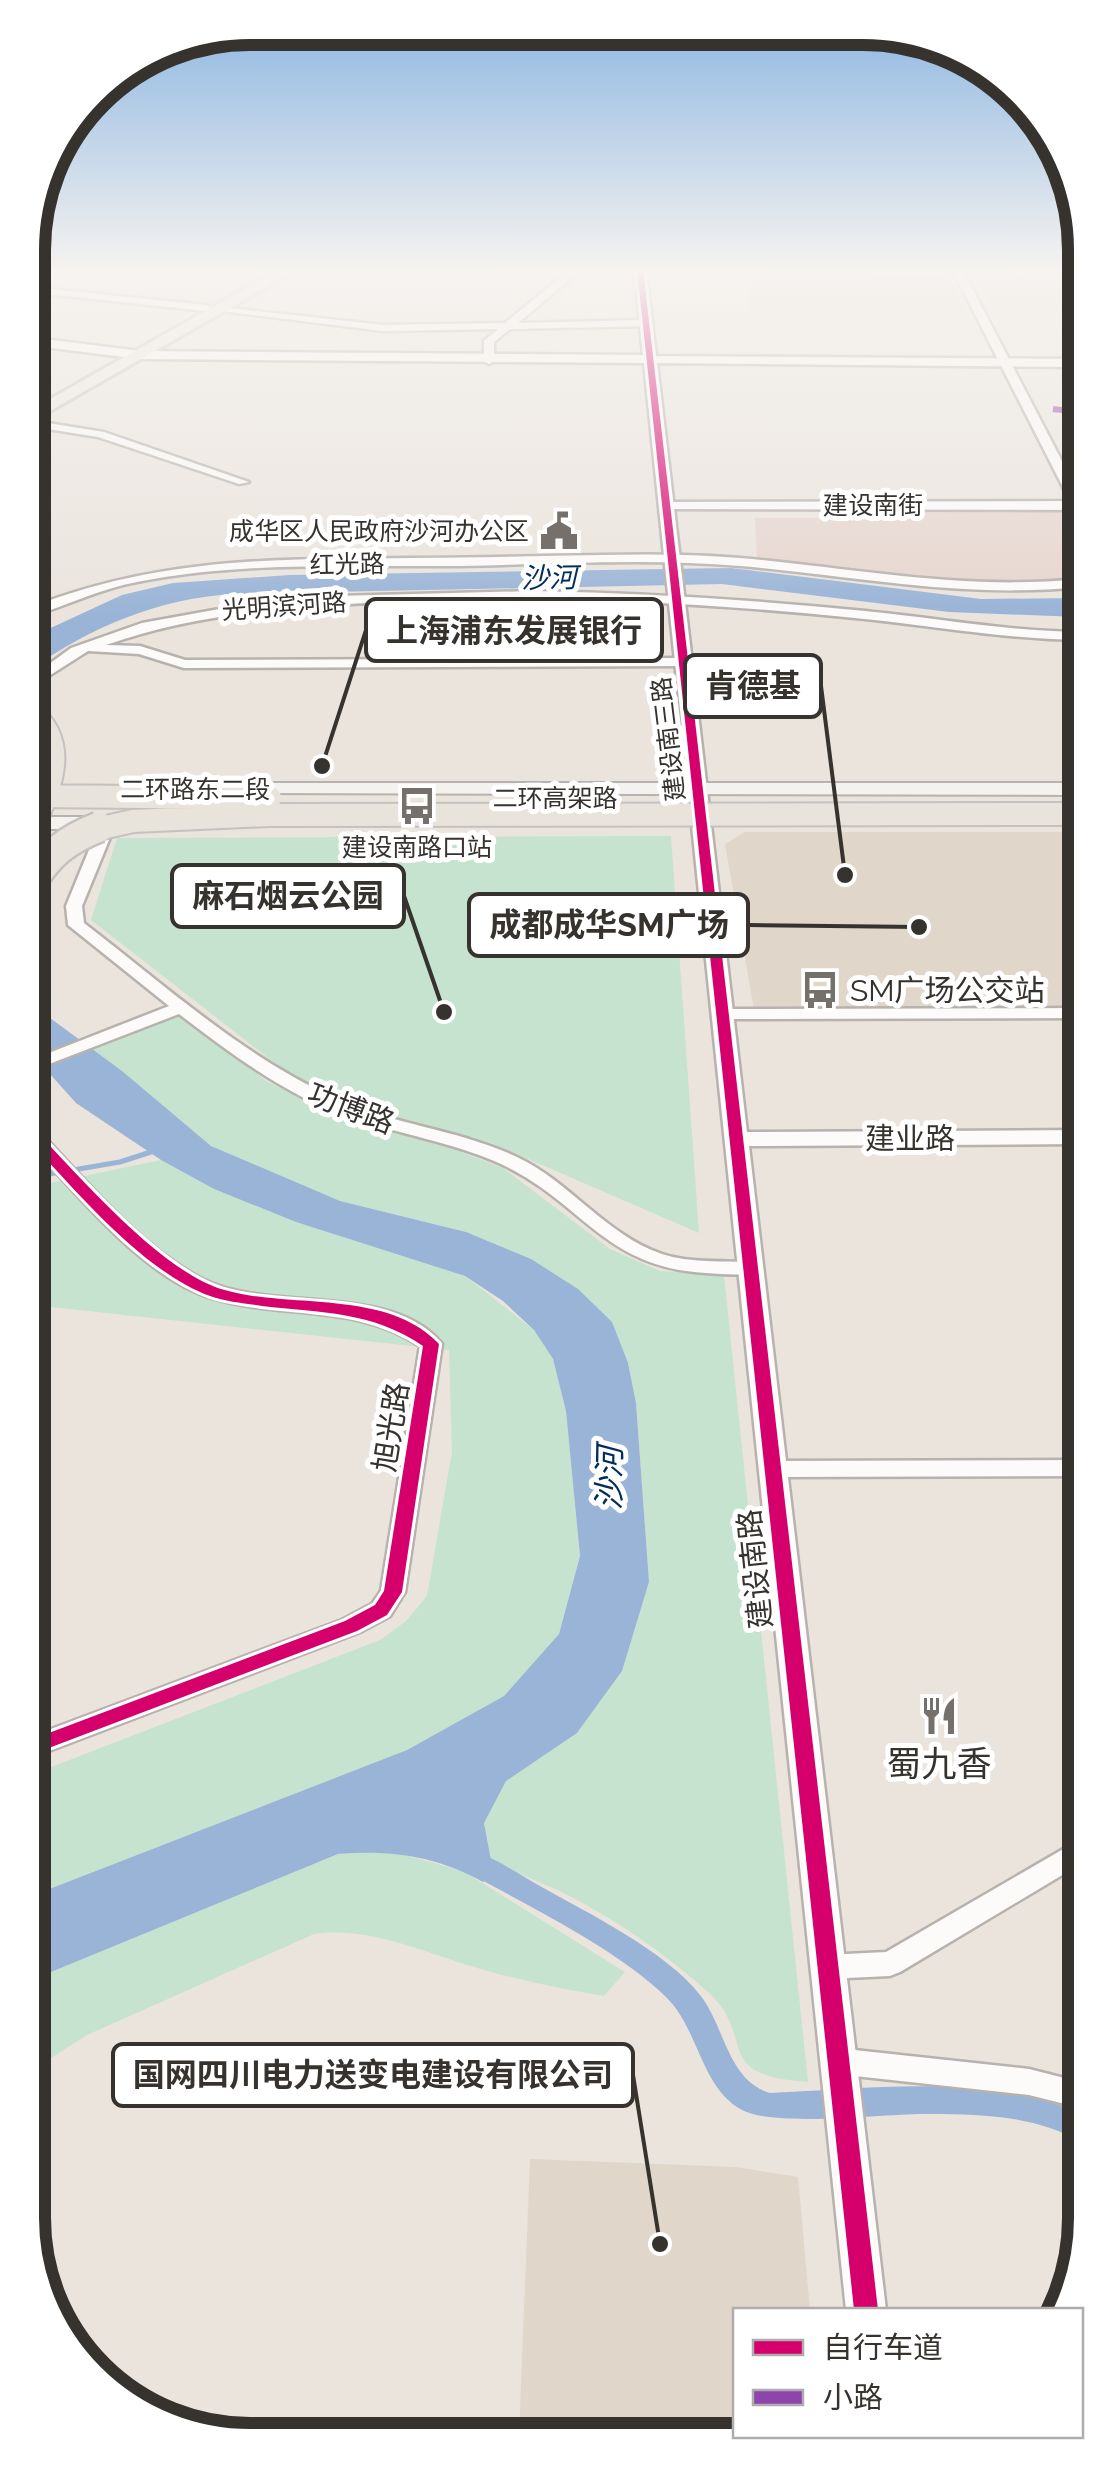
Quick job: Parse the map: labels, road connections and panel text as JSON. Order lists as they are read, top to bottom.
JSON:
{
  "streets": {
    "highway": ["二环高架路"],
    "main road": ["二环路东二段"],
    "street": [
      "建设南街",
      "红光路",
      "光明滨河路",
      "建设南三路",
      "功博路",
      "建业路",
      "旭光路",
      "建设南路"
    ]
  },
  "crossings": [
    ["光明滨河路", "建设南三路"],
    ["建设南三路", "二环路东二段"],
    ["建设南三路", "建设南路"],
    ["二环路东二段", "功博路"],
    ["二环路东二段", "建设南路"],
    ["功博路", "建设南路"],
    ["建业路", "建设南路"]
  ],
  "water": ["沙河"],
  "places": {
    "public building": ["成华区人民政府沙河办公区"],
    "other": [
      "上海浦东发展银行",
      "肯德基",
      "成都成华SM广场",
      "麻石烟云公园",
      "国网四川电力送变电建设有限公司"
    ],
    "bus stop": ["建设南路口站", "SM广场公交站"],
    "restaurant": ["蜀九香"]
  },
  "legend": ["自行车道", "小路"]
}
